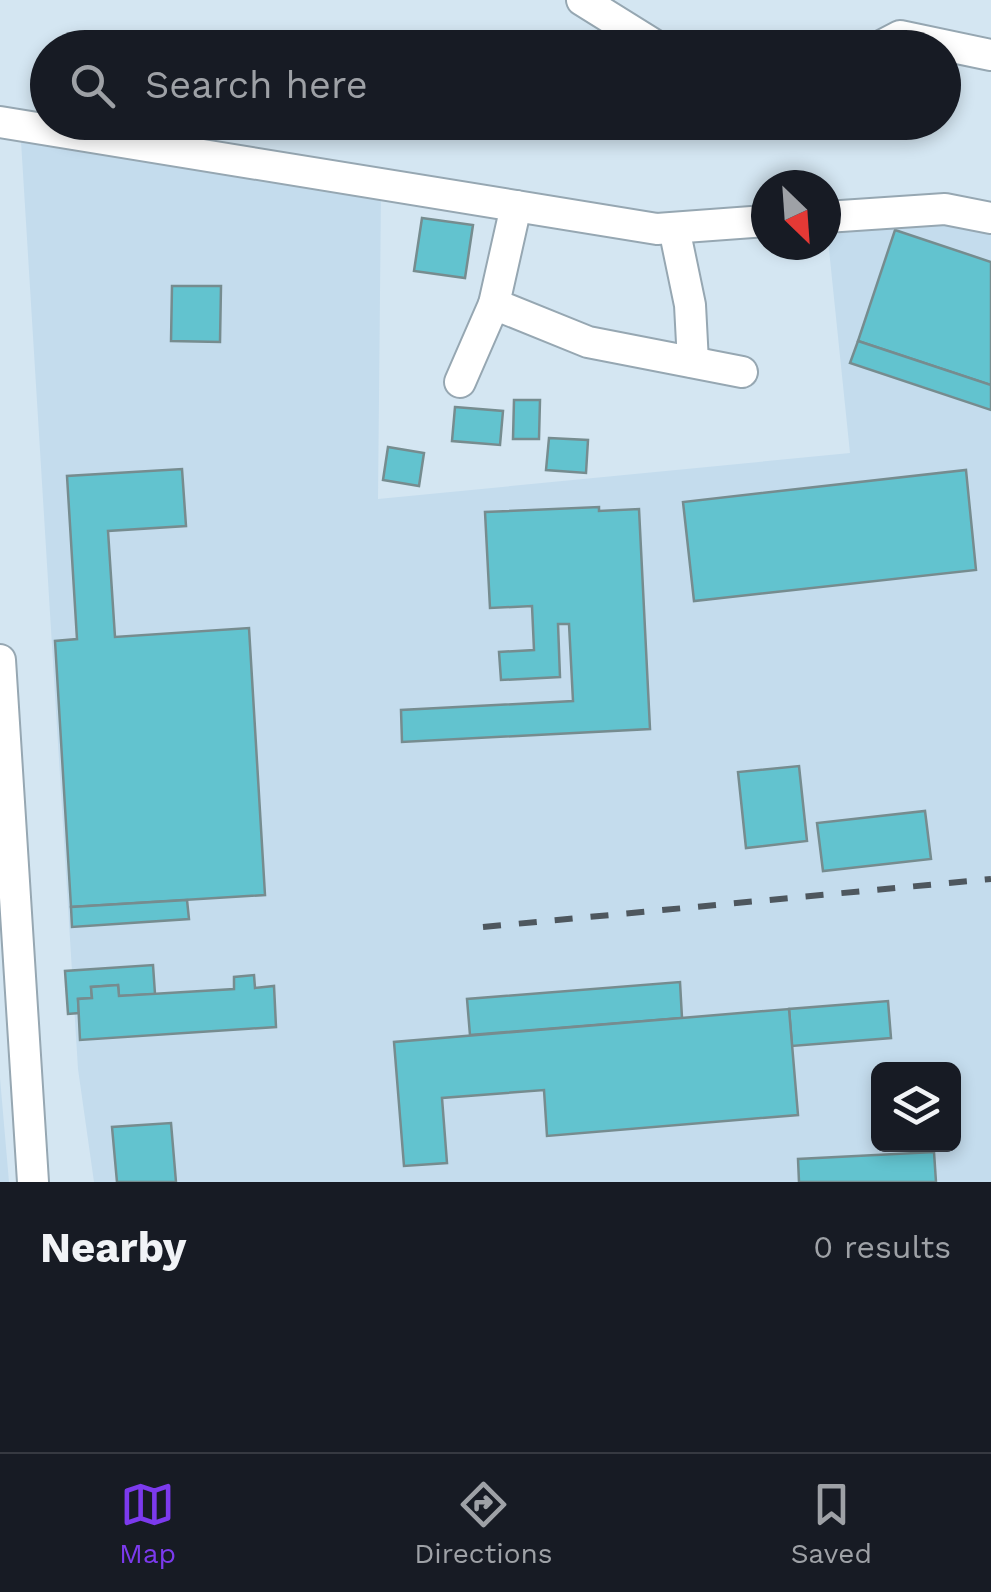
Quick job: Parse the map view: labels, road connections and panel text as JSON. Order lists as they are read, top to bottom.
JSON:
{
  "north": "bottom right",
  "page": {
    "search": "Search here",
    "heading": ["Nearby", "0 results"],
    "nav": ["Map", "Directions", "Saved"]
  }
}
